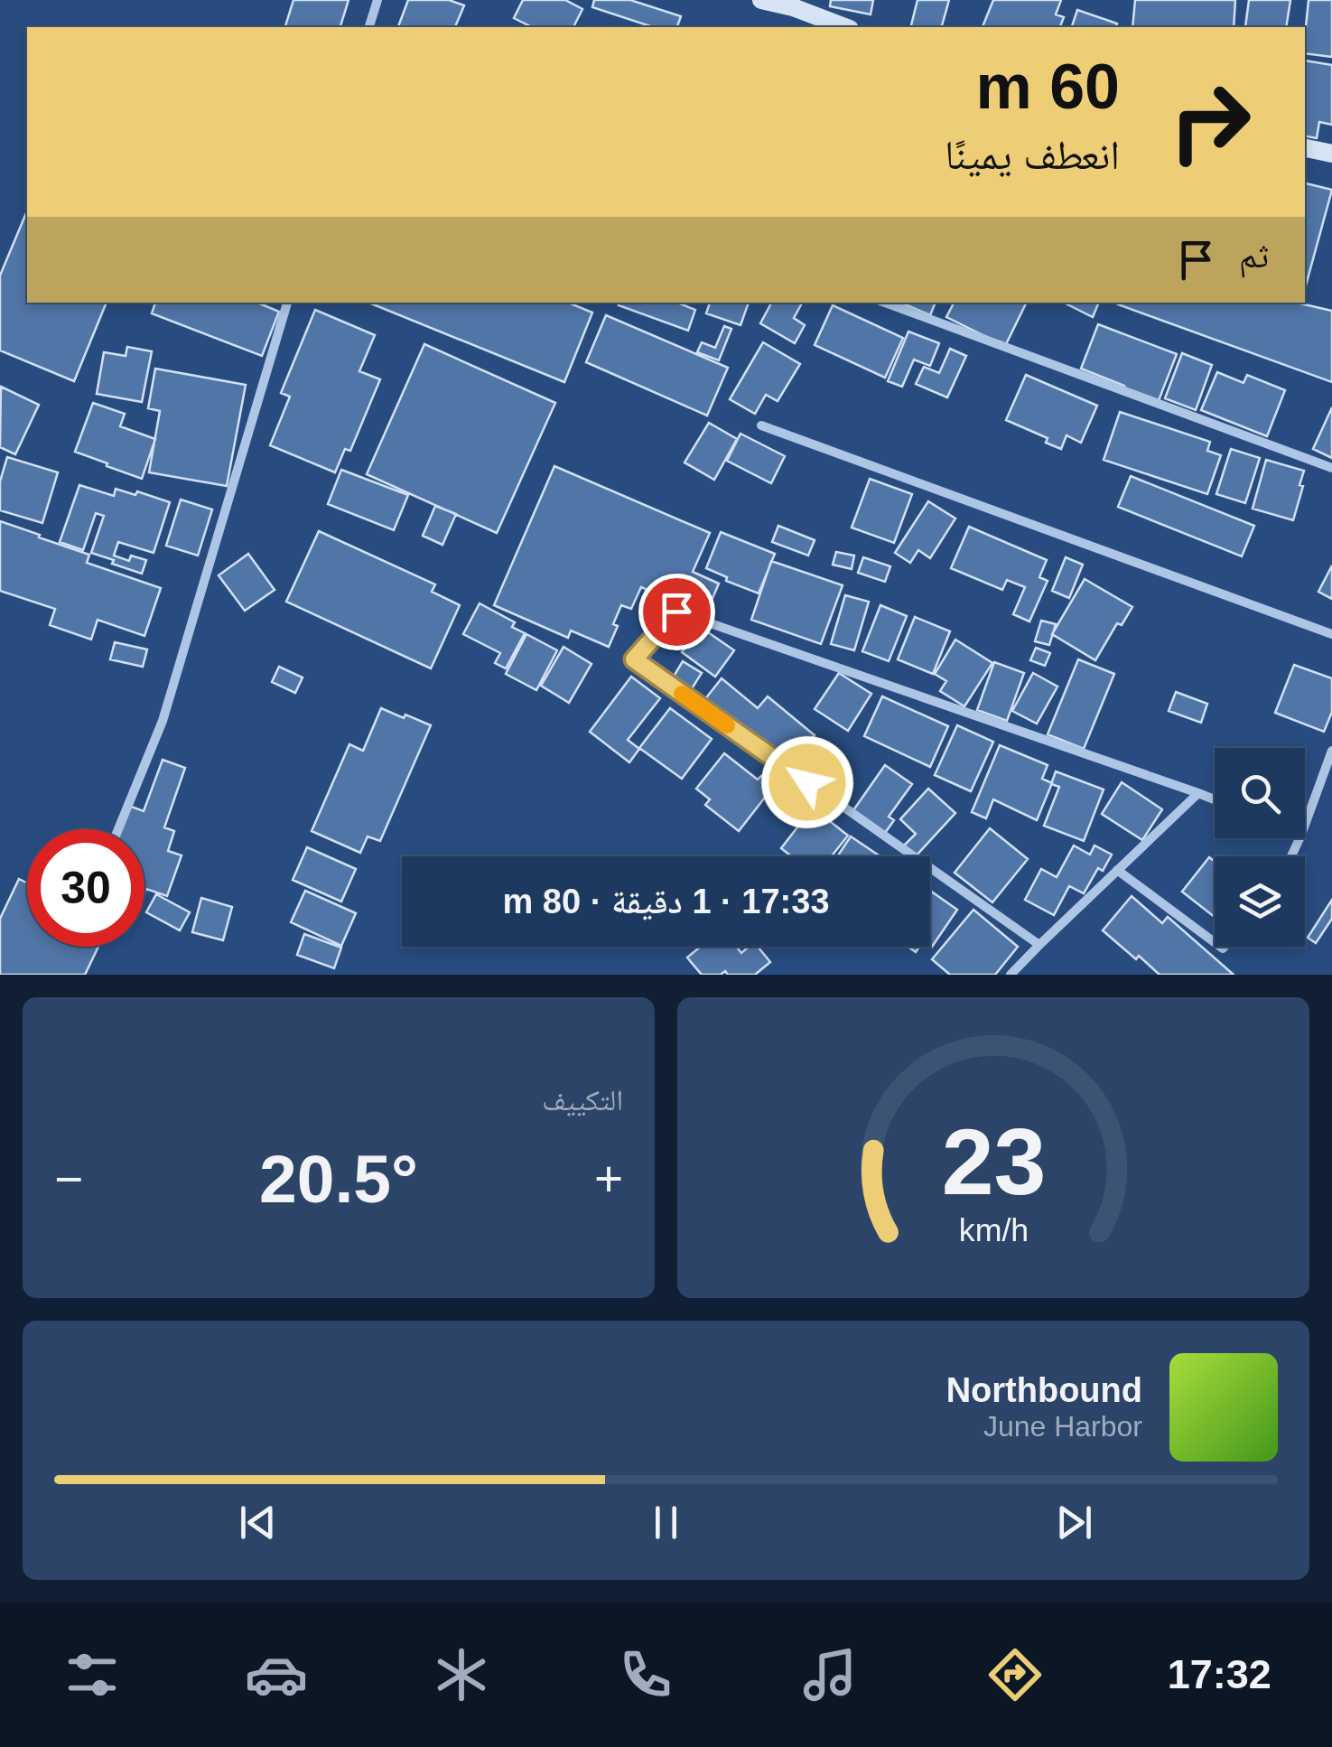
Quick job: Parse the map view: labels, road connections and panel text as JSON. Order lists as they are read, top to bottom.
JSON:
{
  "page": {
    "turn": ["60 m", "انعطف يمينًا"],
    "then": "ثم",
    "limit": "30",
    "trip": "17:33 · 1 دقيقة · 80 m",
    "tile": "التكييف",
    "heat": ["−", "20.5°", "+"],
    "song": ["Northbound", "June Harbor"],
    "tabs": "17:32",
    "gauge": ["23", "km/h"]
  }
}
